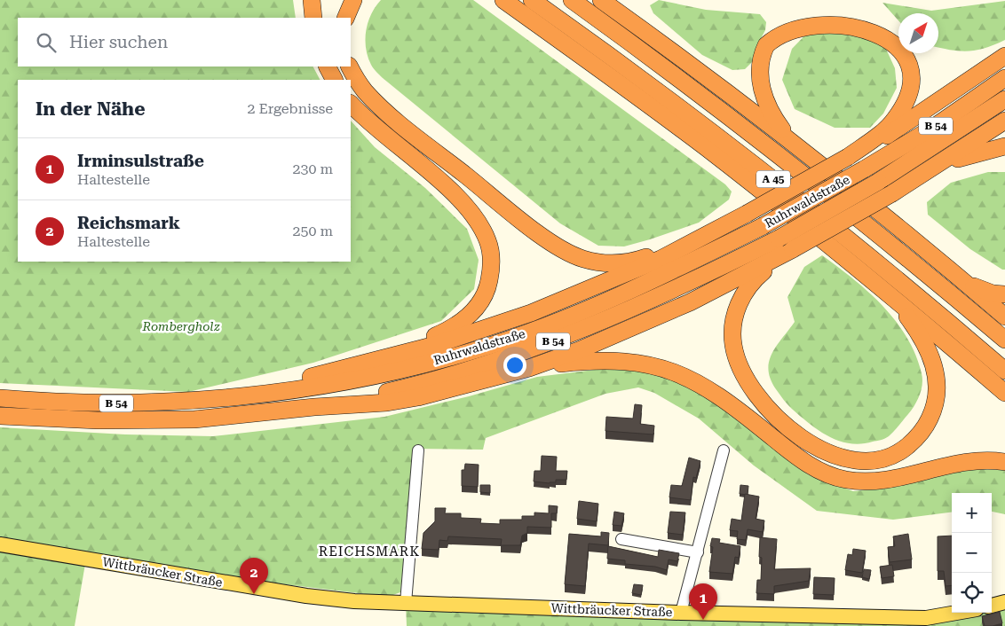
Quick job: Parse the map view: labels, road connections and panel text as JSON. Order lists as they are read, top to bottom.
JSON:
{
  "streets": {
    "highway": ["B 54", "A 45", "Ruhrwaldstraße"],
    "main road": ["Wittbräucker Straße"]
  },
  "districts": ["REICHSMARK"],
  "parks": ["Rombergholz"],
  "north": "top right",
  "page": {
    "search": "Hier suchen",
    "heading": ["In der Nähe", "2 Ergebnisse"],
    "list": [
      {
        "mark": "1",
        "name": "Irminsulstraße",
        "note": "Haltestelle",
        "value": "230 m"
      },
      {
        "mark": "2",
        "name": "Reichsmark",
        "note": "Haltestelle",
        "value": "250 m"
      }
    ],
    "map_buttons": ["+", "−"],
    "pins": ["2", "1"]
  }
}
